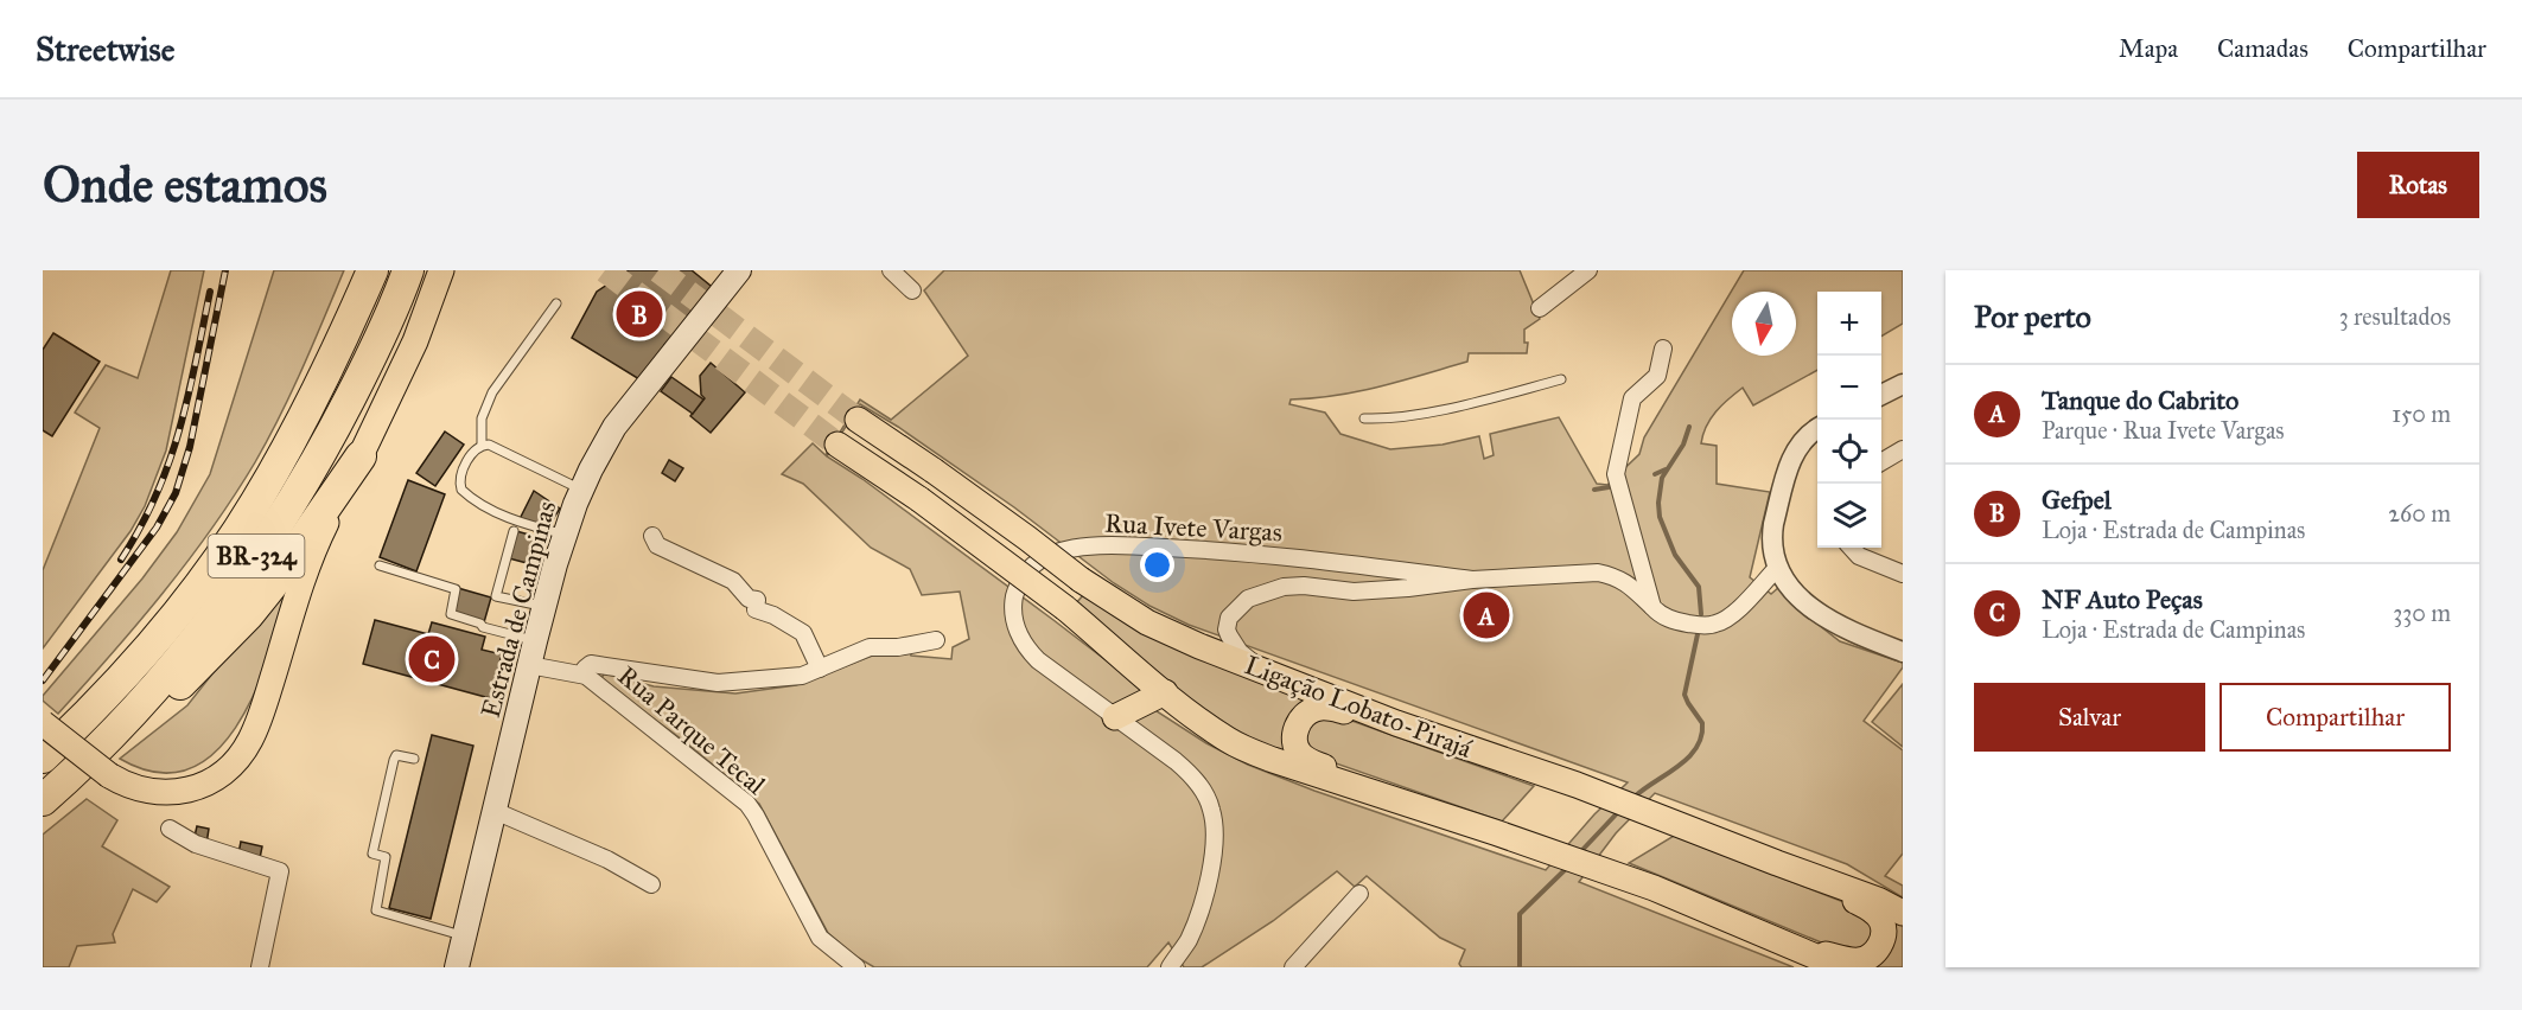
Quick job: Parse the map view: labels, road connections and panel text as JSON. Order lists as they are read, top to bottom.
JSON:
{
  "streets": {
    "highway": ["BR-324"],
    "main road": ["Estrada de Campinas", "Ligação Lobato-Pirajá"],
    "street": ["Rua Ivete Vargas", "Rua Parque Tecal"]
  },
  "crossings": [
    ["Rua Ivete Vargas", "Ligação Lobato-Pirajá"],
    ["Estrada de Campinas", "Rua Parque Tecal"]
  ],
  "north": "bottom",
  "page": {
    "header": "Streetwise",
    "nav": ["Mapa", "Camadas", "Compartilhar"],
    "buttons": [
      "Rotas",
      ["Salvar", "Compartilhar"]
    ],
    "title": "Onde estamos",
    "heading": ["Por perto", "3 resultados"],
    "pins": ["B", "A", "C"],
    "map_buttons": ["+", "−"],
    "list": [
      {
        "mark": "A",
        "name": "Tanque do Cabrito",
        "note": "Parque · Rua Ivete Vargas",
        "value": "150 m"
      },
      {
        "mark": "B",
        "name": "Gefpel",
        "note": "Loja · Estrada de Campinas",
        "value": "260 m"
      },
      {
        "mark": "C",
        "name": "NF Auto Peças",
        "note": "Loja · Estrada de Campinas",
        "value": "330 m"
      }
    ]
  }
}
